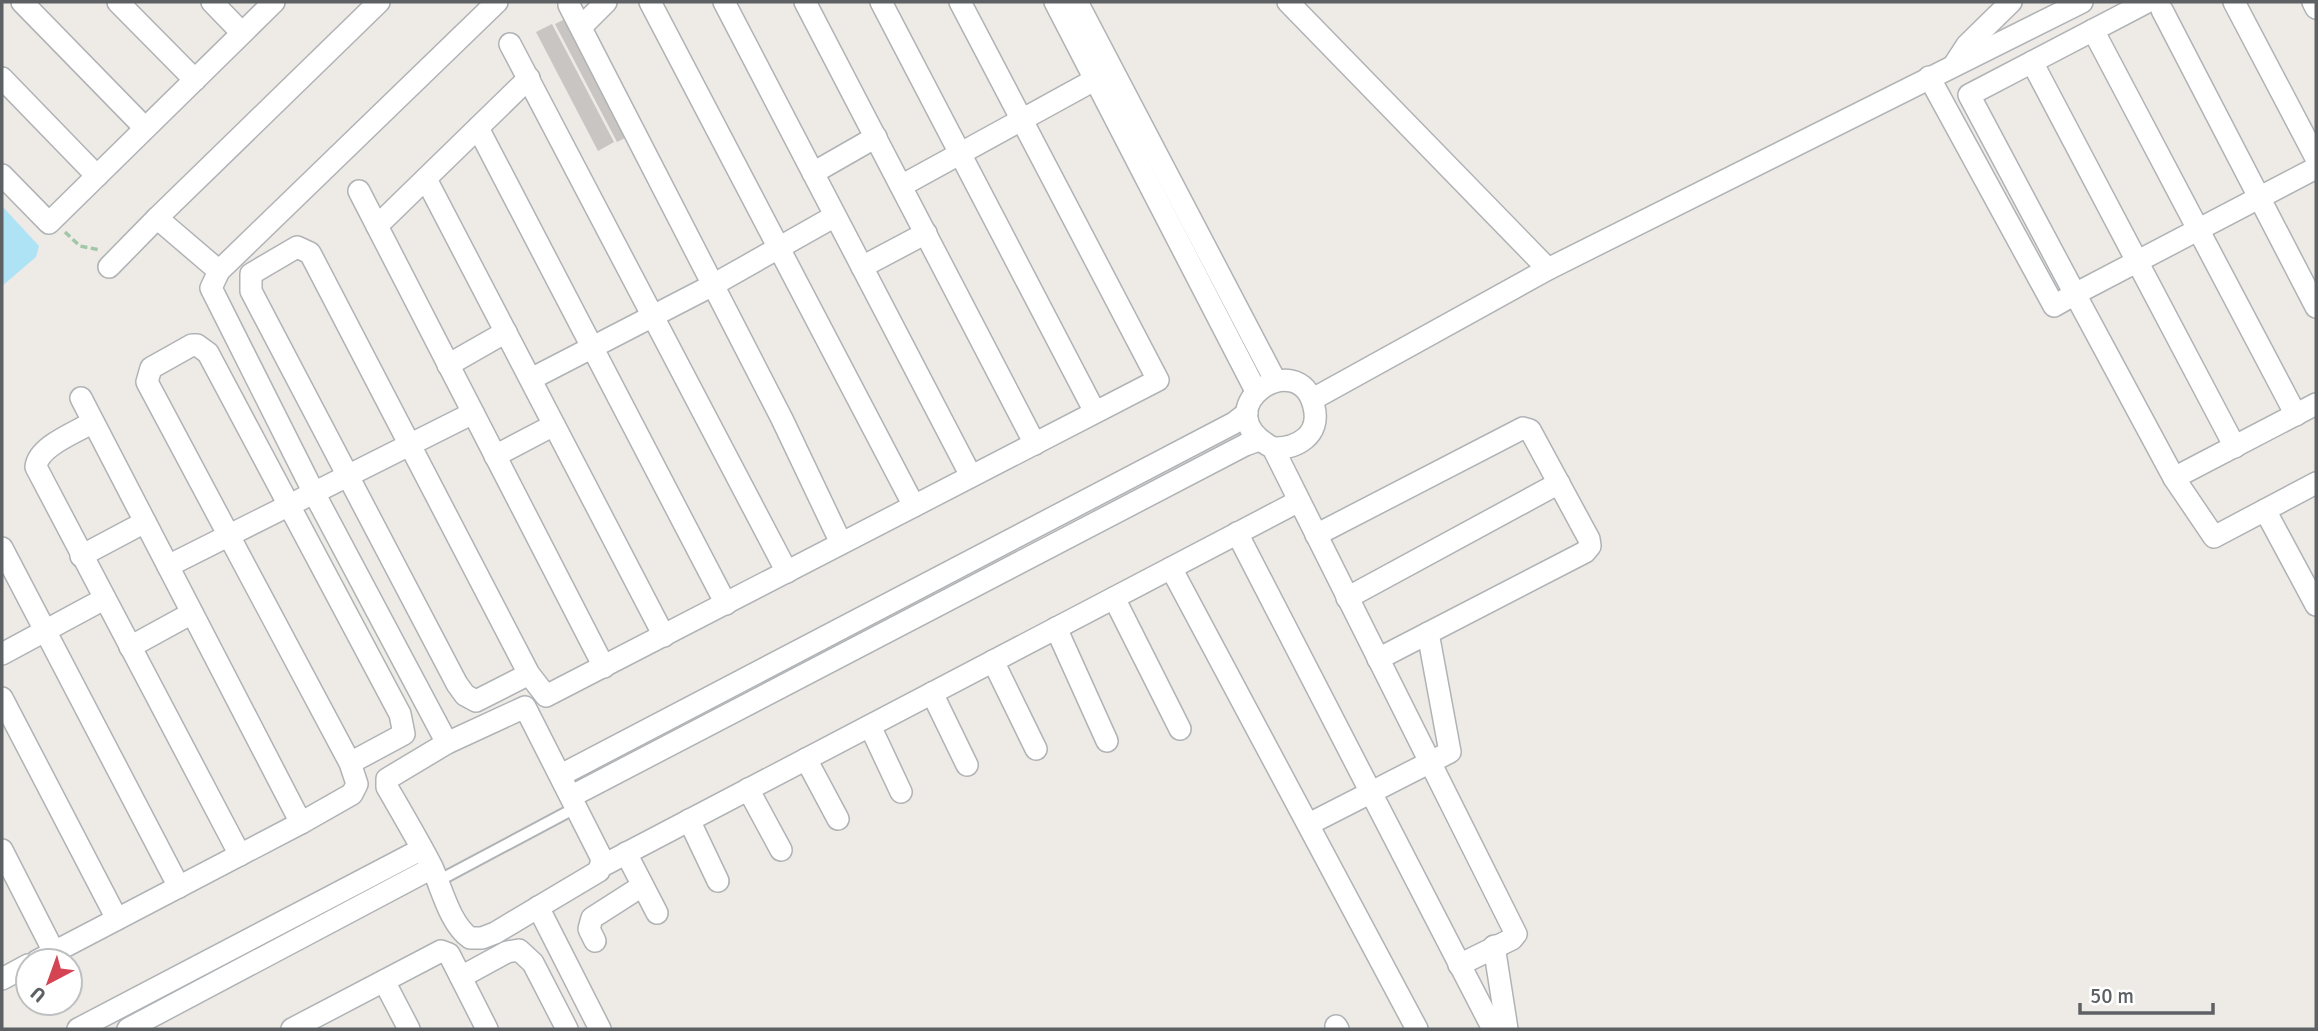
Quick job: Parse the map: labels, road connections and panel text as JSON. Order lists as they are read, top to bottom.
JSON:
{
  "scale_bar": "50 m",
  "north": "bottom left"
}
